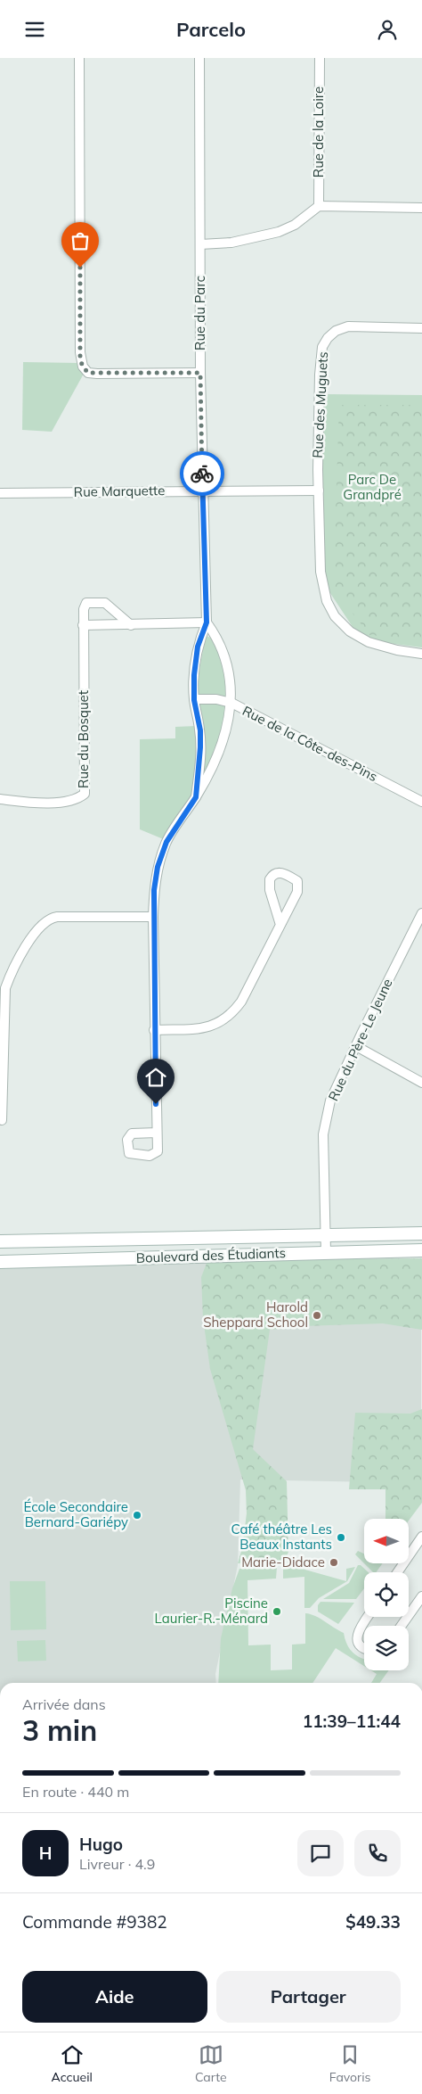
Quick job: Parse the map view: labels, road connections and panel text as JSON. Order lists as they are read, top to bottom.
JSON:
{
  "streets": {
    "street": [
      "Rue de la Loire",
      "Rue du Parc",
      "Rue des Muguets",
      "Rue Marquette",
      "Rue du Bosquet",
      "Rue de la Côte-des-Pins",
      "Rue du Père-Le Jeune",
      "Boulevard des Étudiants"
    ]
  },
  "crossings": [
    ["Rue du Parc", "Rue Marquette"],
    ["Rue du Parc", "Rue de la Côte-des-Pins"],
    ["Rue des Muguets", "Rue Marquette"],
    ["Rue du Père-Le Jeune", "Boulevard des Étudiants"]
  ],
  "parks": ["Parc De Grandpré"],
  "places": [
    "Harold Sheppard School",
    "École Secondaire Bernard-Gariépy",
    "Café théâtre Les Beaux Instants",
    "Marie-Didace",
    "Piscine Laurier-R.-Ménard"
  ],
  "north": "left",
  "page": {
    "header": "Parcelo",
    "heading": ["3 min", "Arrivée dans", "11:39–11:44"],
    "panel": [
      "Hugo",
      "Livreur · 4.9",
      "Commande #9382",
      "$49.33"
    ],
    "bar": "En route · 440 m",
    "round": "H",
    "buttons": ["Aide", "Partager"],
    "tabs": ["Accueil", "Carte", "Favoris"]
  }
}
